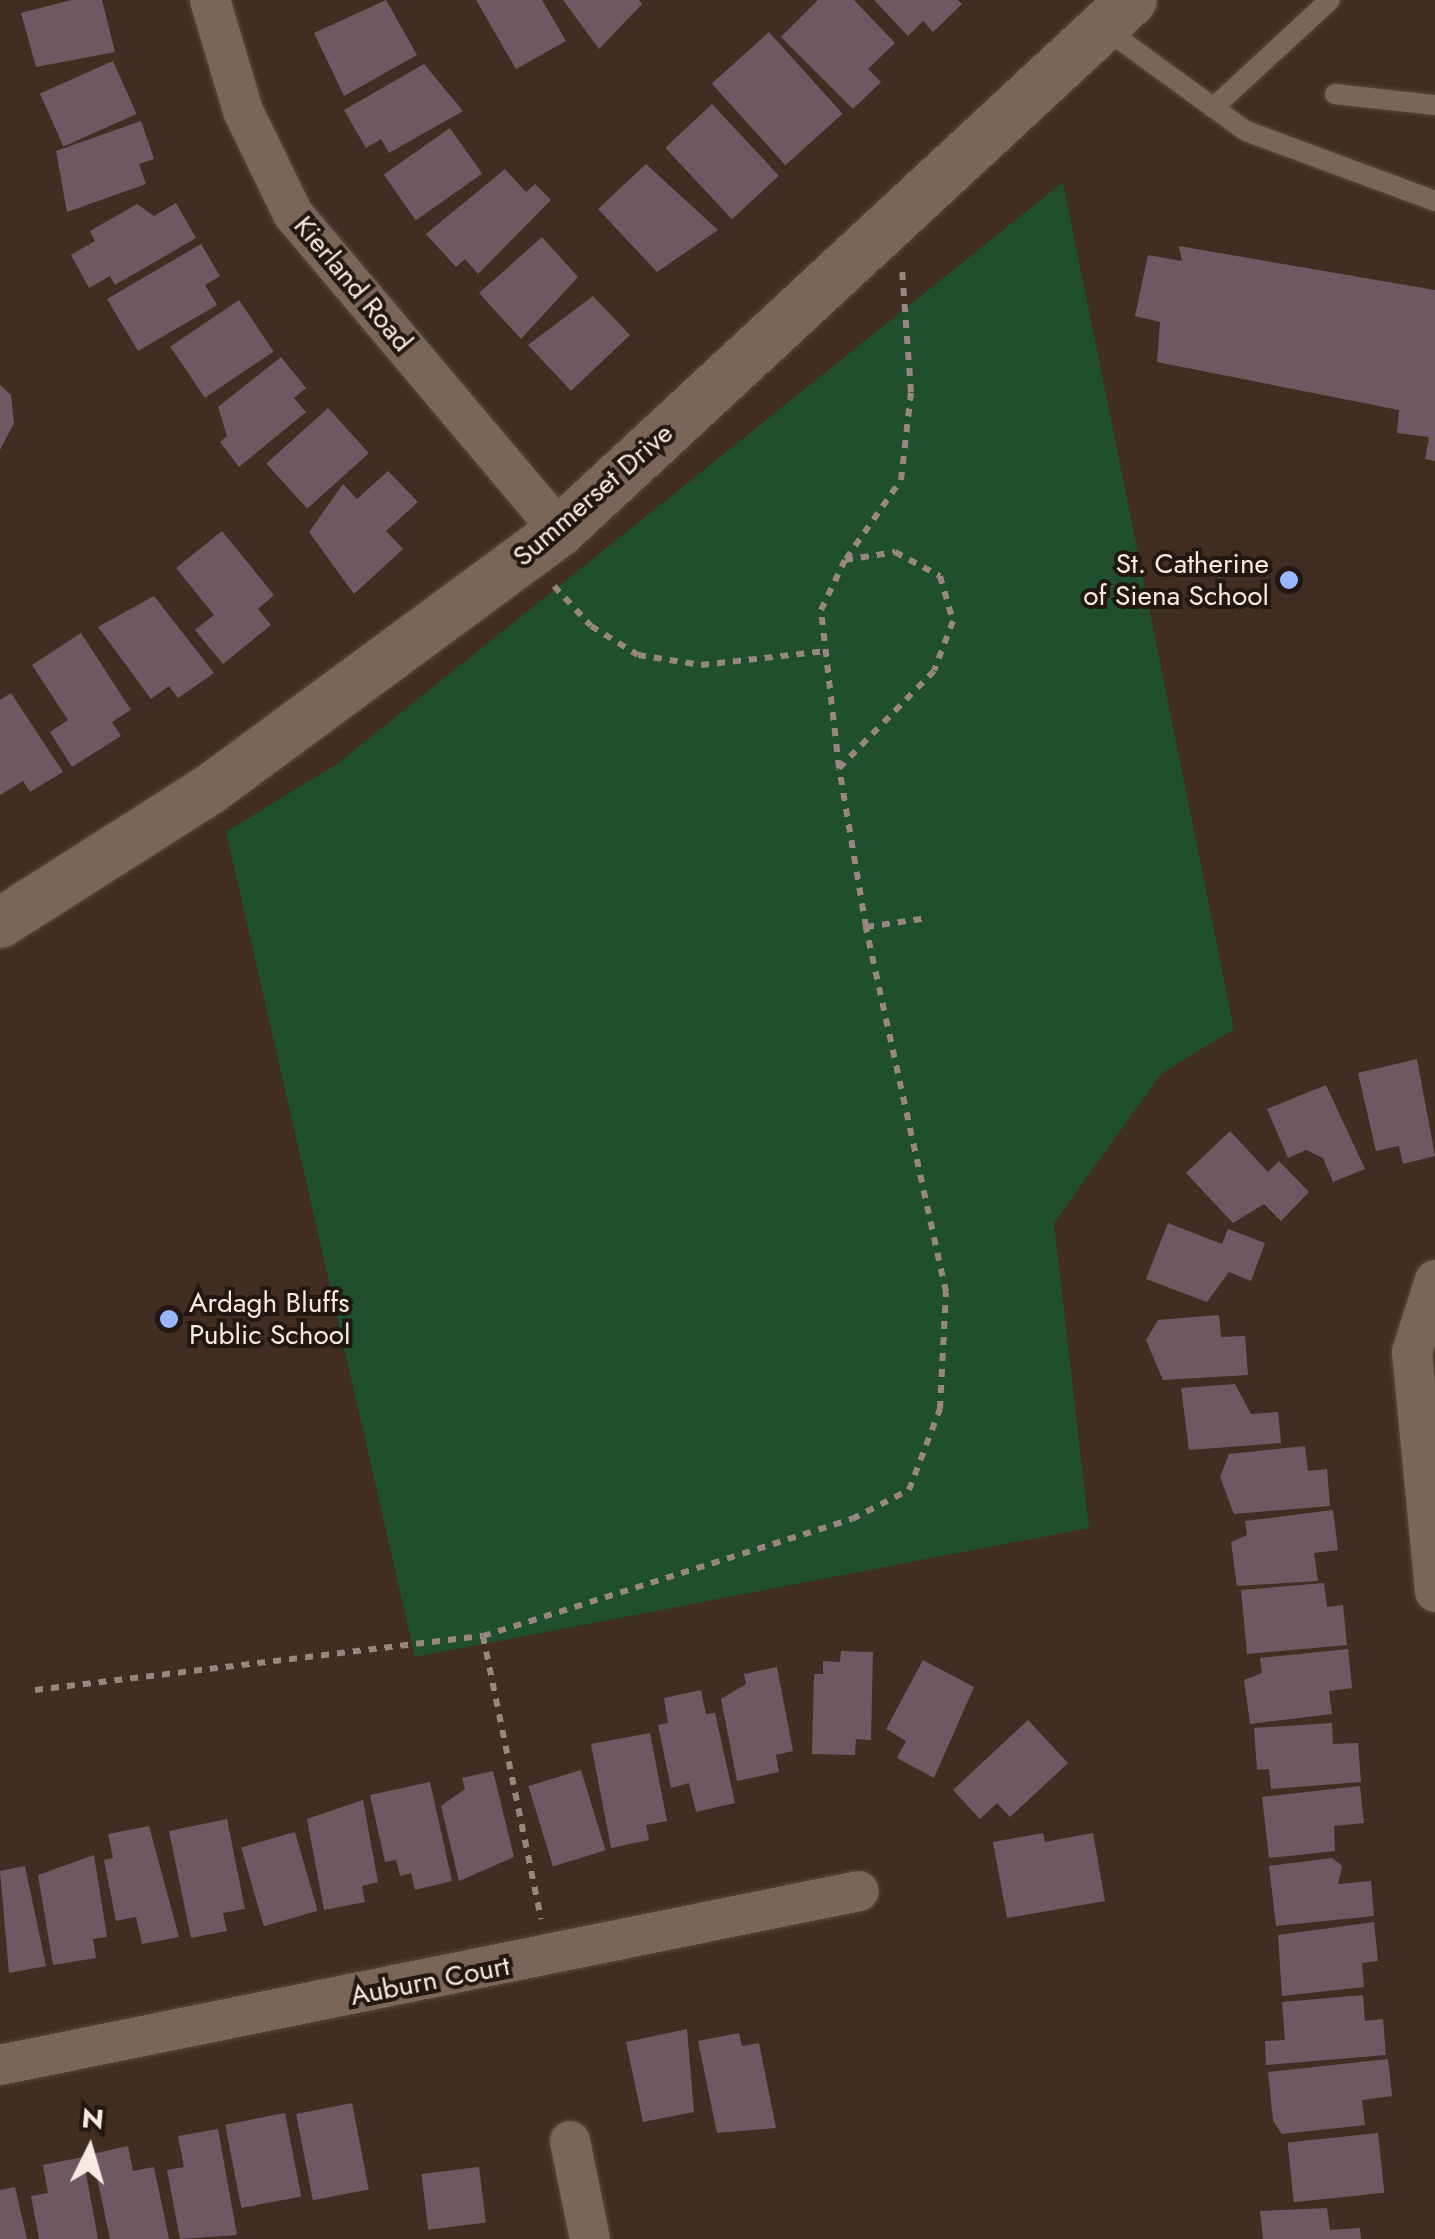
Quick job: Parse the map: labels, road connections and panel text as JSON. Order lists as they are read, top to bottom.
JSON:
{
  "streets": {
    "street": ["Kierland Road", "Summerset Drive", "Auburn Court"]
  },
  "crossings": [
    ["Kierland Road", "Summerset Drive"]
  ],
  "places": ["St. Catherine of Siena School", "Ardagh Bluffs Public School"],
  "north": "top"
}
